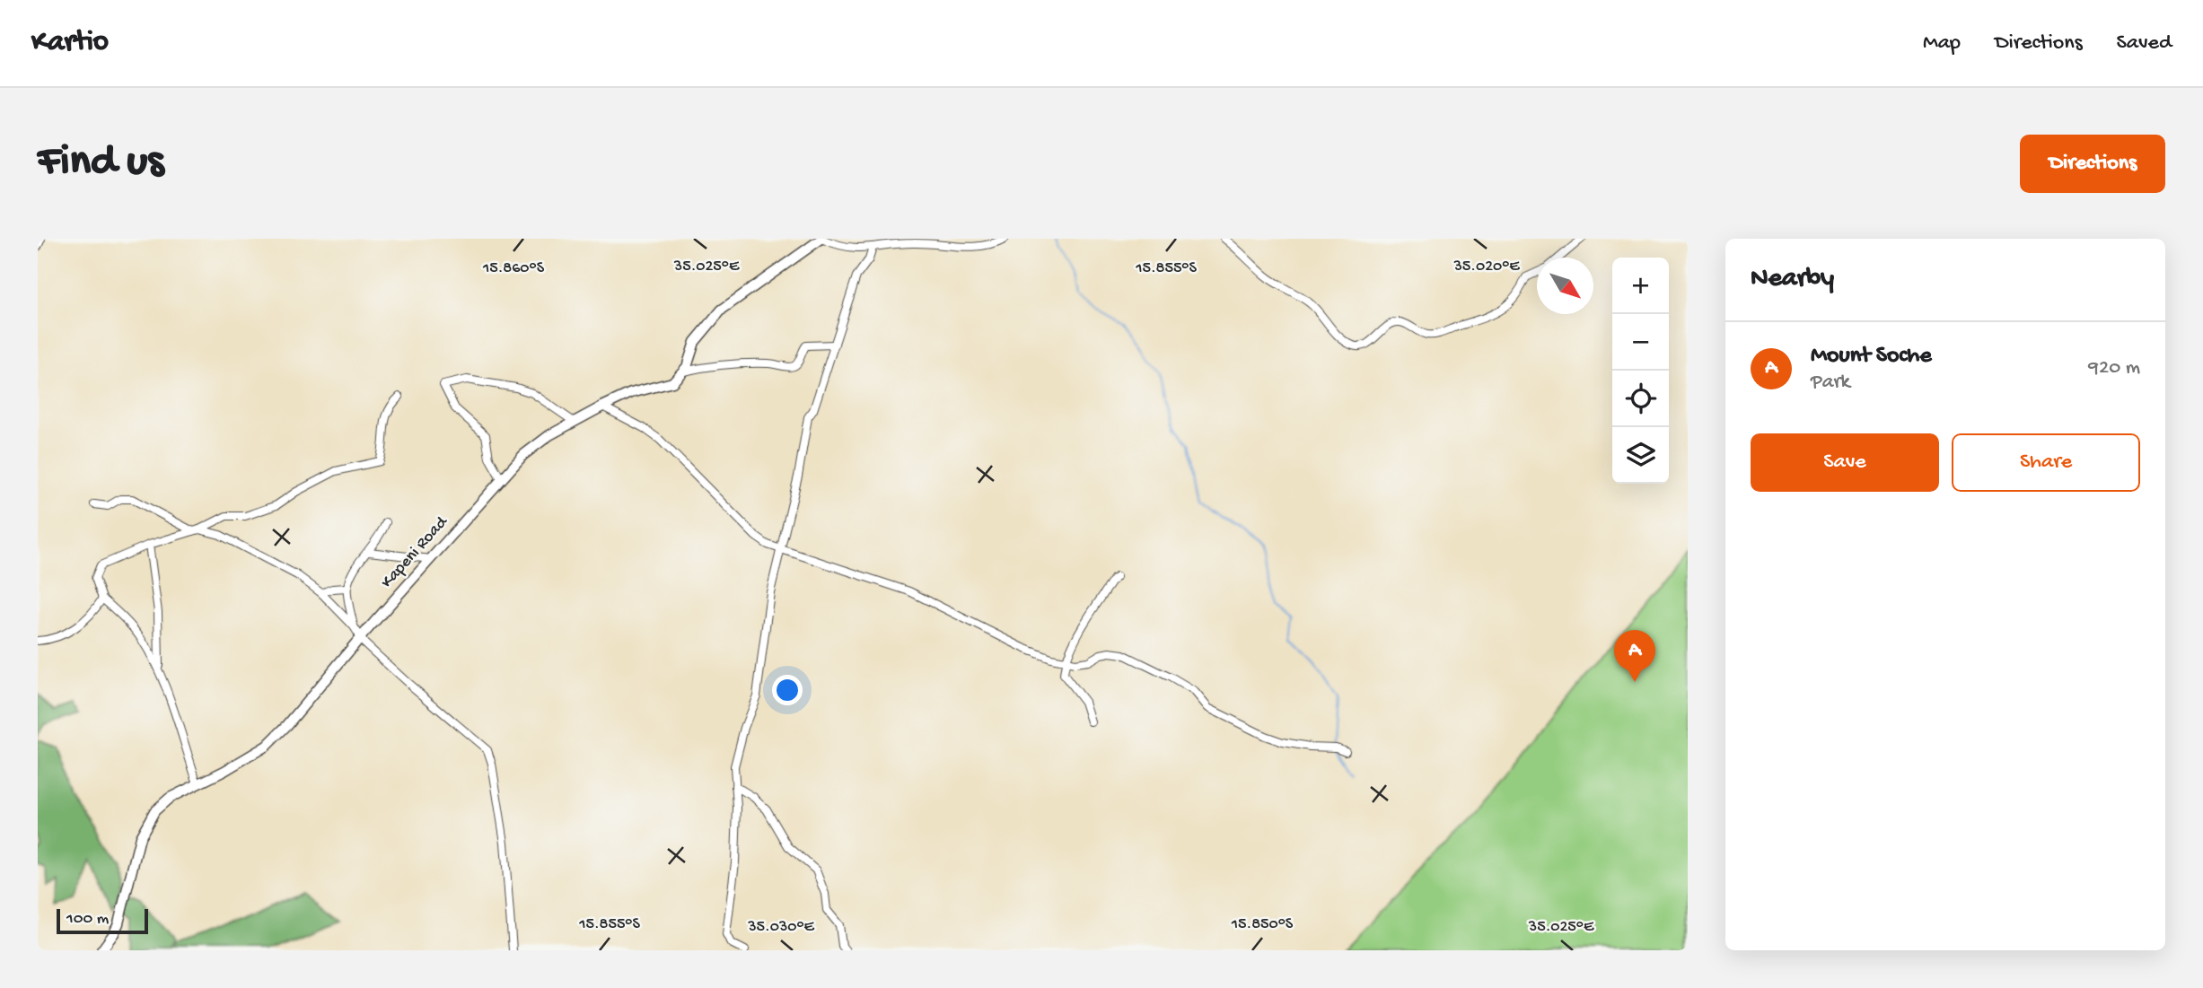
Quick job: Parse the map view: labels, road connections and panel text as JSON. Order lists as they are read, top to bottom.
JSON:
{
  "streets": {
    "main road": ["Kapeni Road"]
  },
  "scale_bar": "100 m",
  "north": "bottom right",
  "page": {
    "header": "Kartio",
    "nav": ["Map", "Directions", "Saved"],
    "buttons": [
      "Directions",
      ["Save", "Share"]
    ],
    "title": "Find us",
    "heading": "Nearby",
    "map_buttons": ["+", "−"],
    "list": [
      {
        "mark": "A",
        "name": "Mount Soche",
        "note": "Park",
        "value": "920 m"
      }
    ],
    "pins": "A",
    "scale": "100 m"
  },
  "coordinates": [
    "35.025°E",
    "35.020°E",
    "15.855°S",
    "15.860°S",
    "15.850°S",
    "35.030°E"
  ]
}
